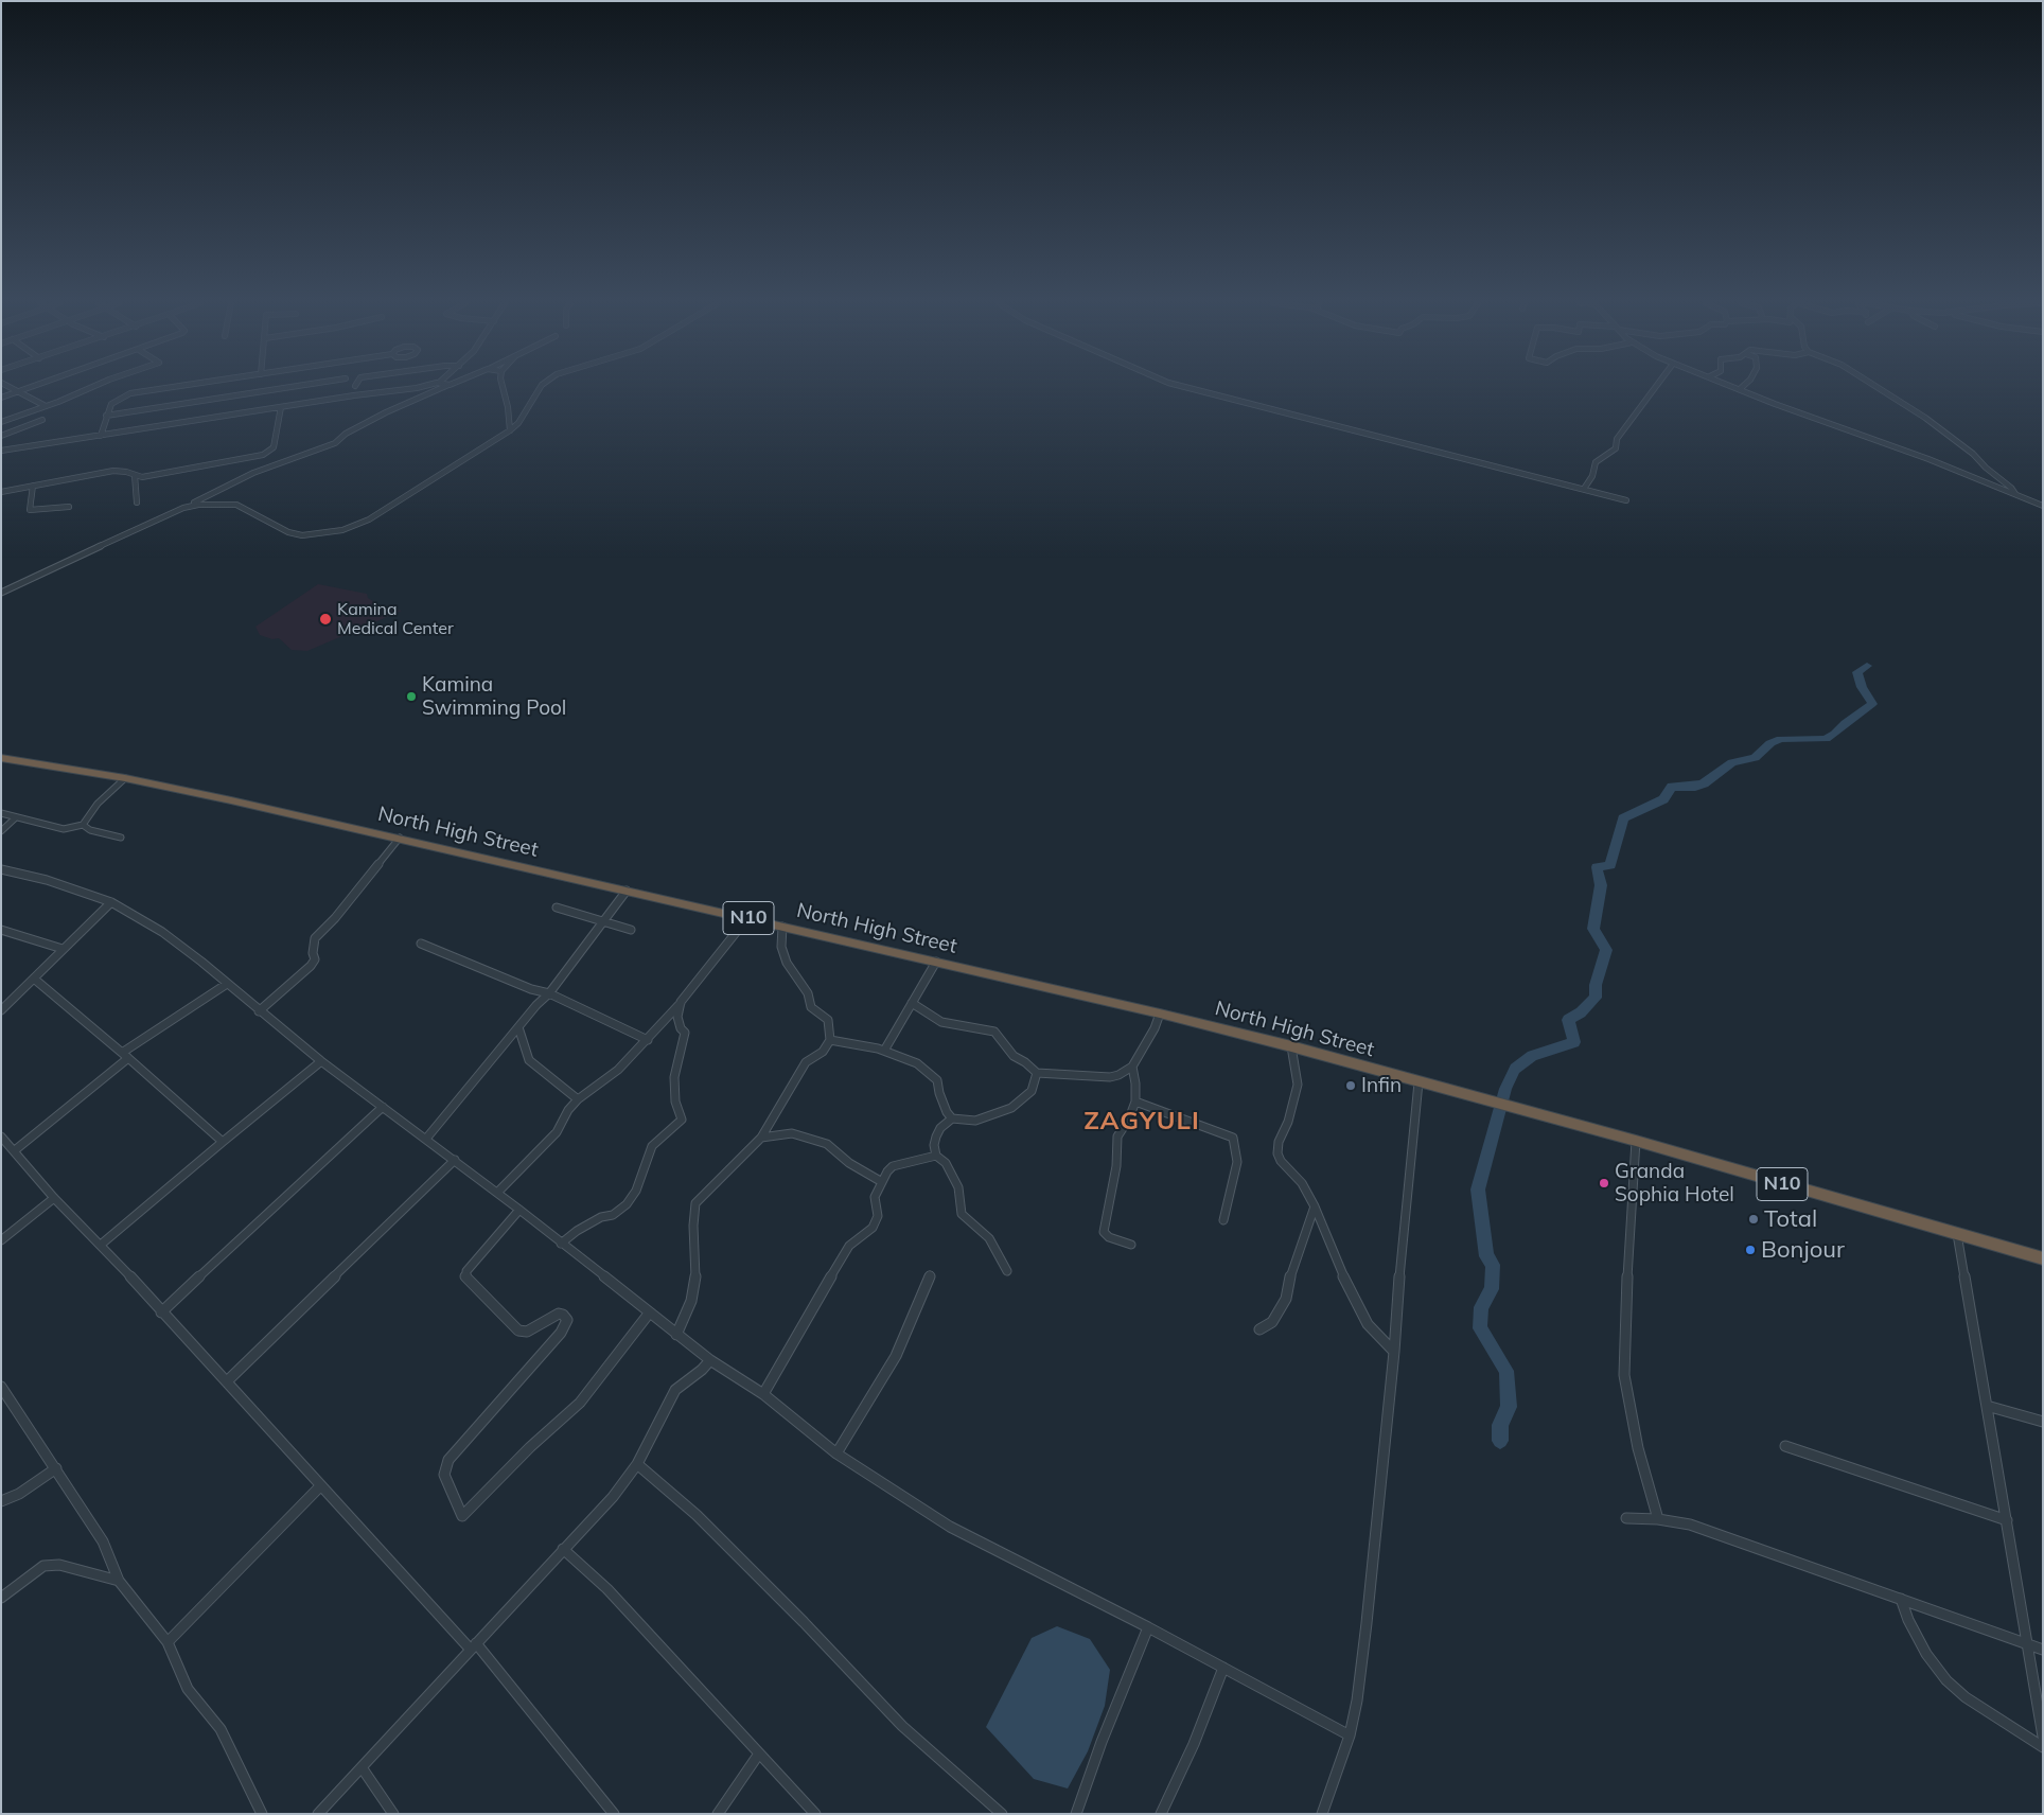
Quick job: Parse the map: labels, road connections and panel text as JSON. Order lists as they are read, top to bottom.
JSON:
{
  "streets": {
    "highway": ["North High Street", "N10"]
  },
  "crossings": [
    ["North High Street", "N10"]
  ],
  "districts": ["ZAGYULI"],
  "places": [
    "Kamina Medical Center",
    "Kamina Swimming Pool",
    "Infin",
    "Granda Sophia Hotel",
    "Total",
    "Bonjour"
  ]
}
